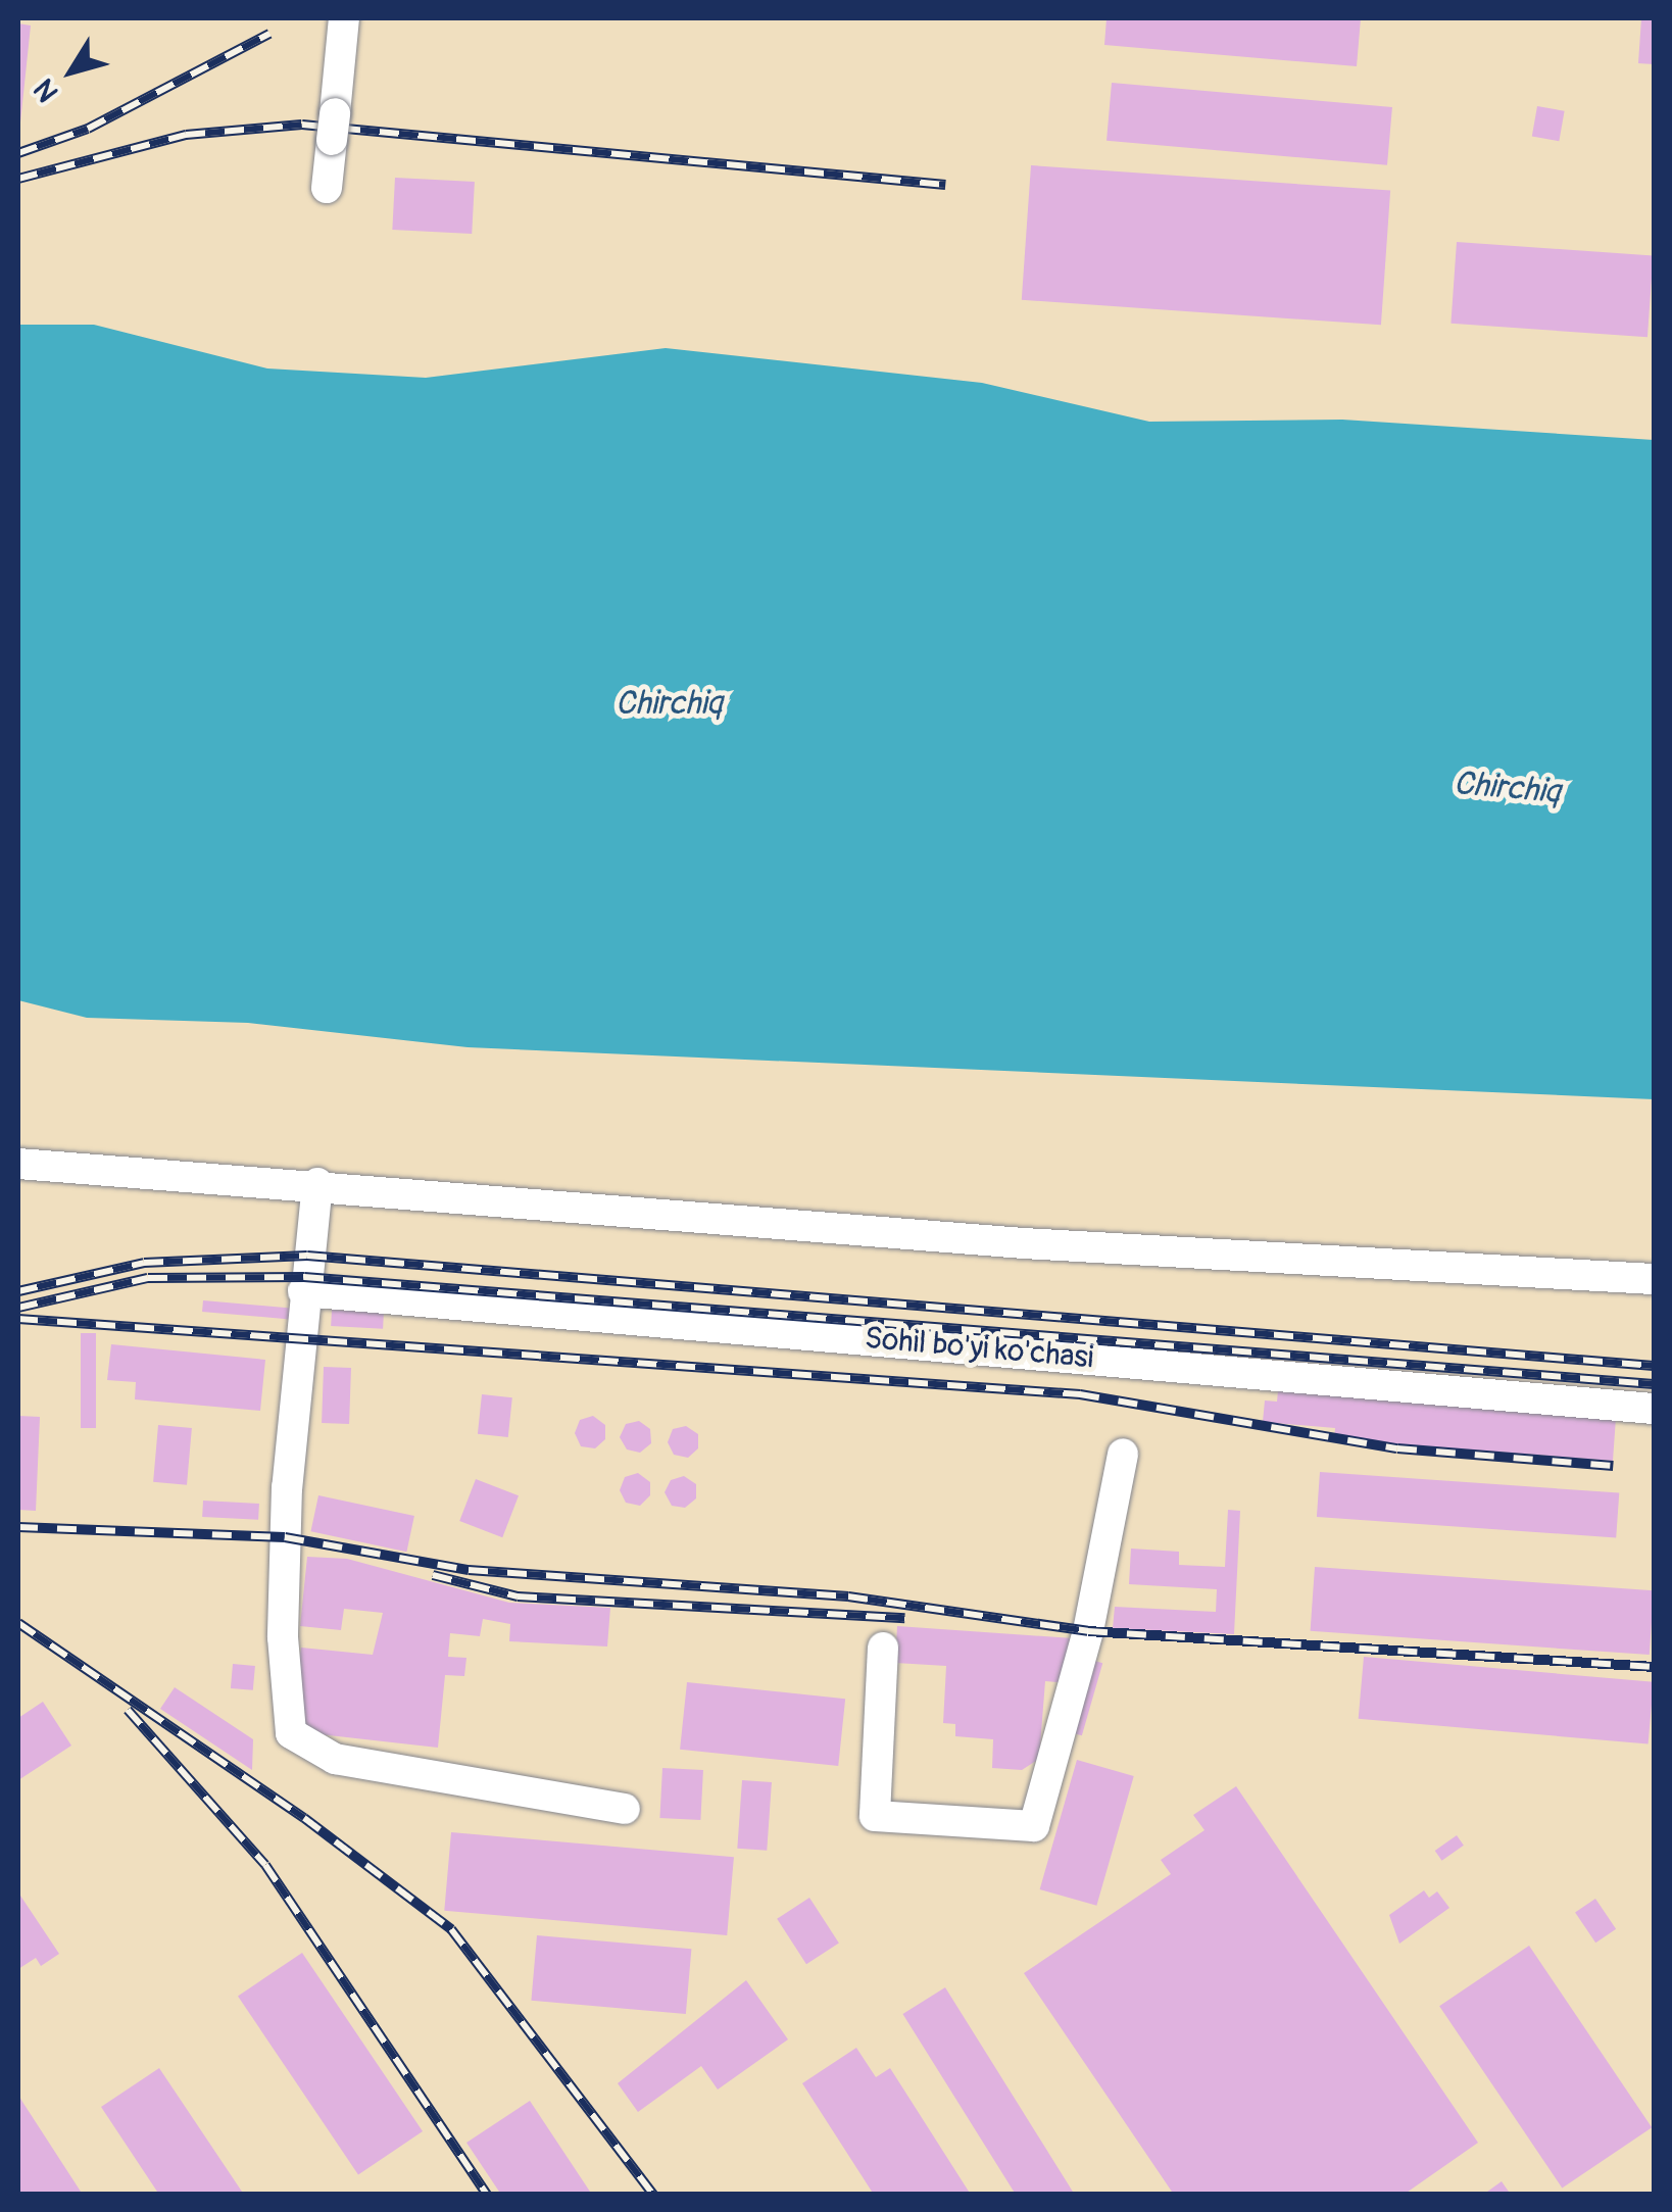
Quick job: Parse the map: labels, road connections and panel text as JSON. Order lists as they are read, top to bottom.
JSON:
{
  "streets": {
    "street": ["Sohil bo'yi ko'chasi"]
  },
  "water": ["Chirchiq"],
  "north": "bottom left"
}
